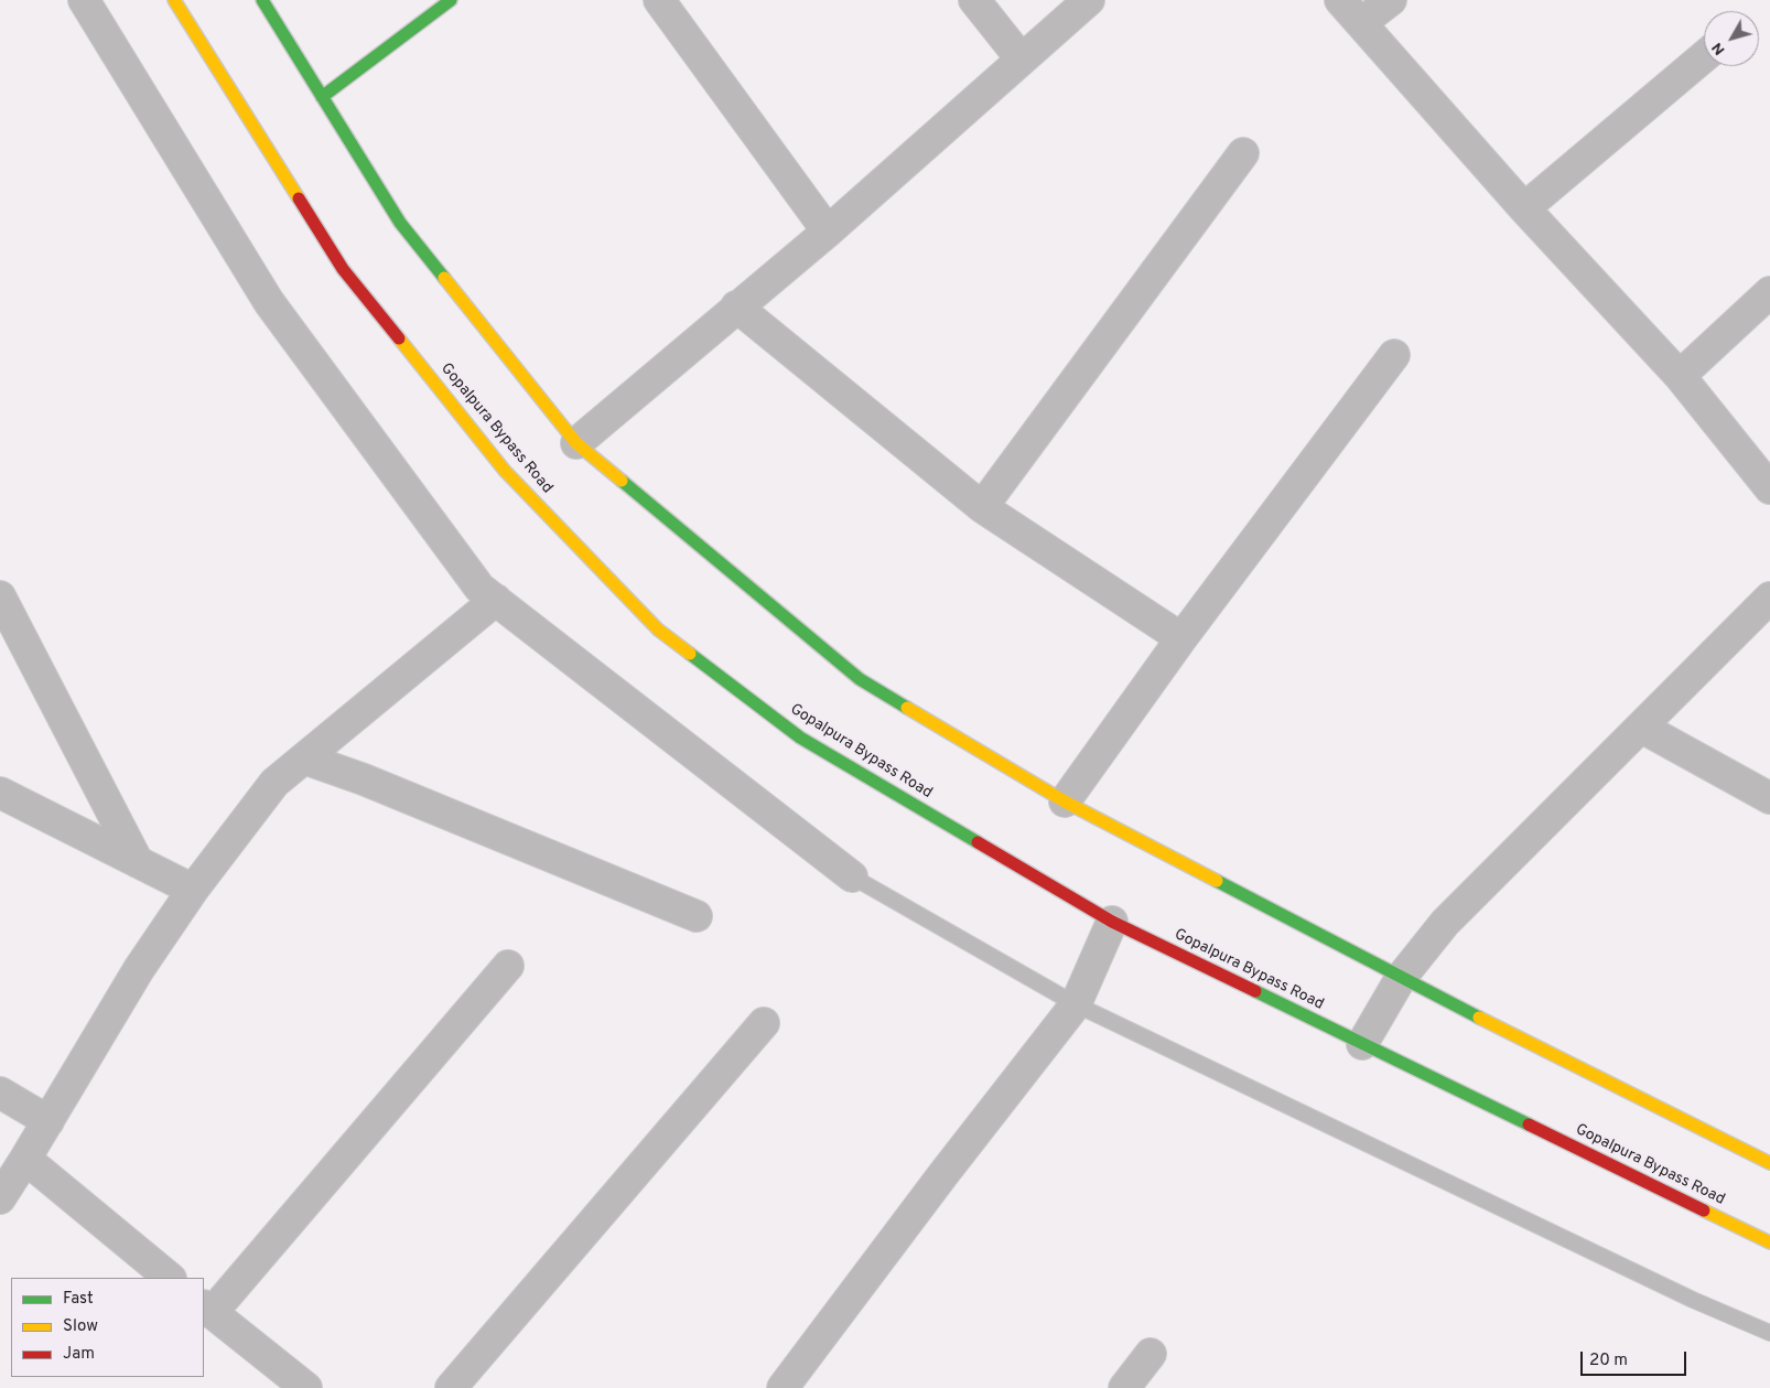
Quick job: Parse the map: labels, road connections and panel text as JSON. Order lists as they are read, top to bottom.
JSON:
{
  "streets": {
    "street": ["Gopalpura Bypass Road"]
  },
  "legend": ["Fast", "Slow", "Jam"],
  "scale_bar": "20 m",
  "north": "bottom left"
}
